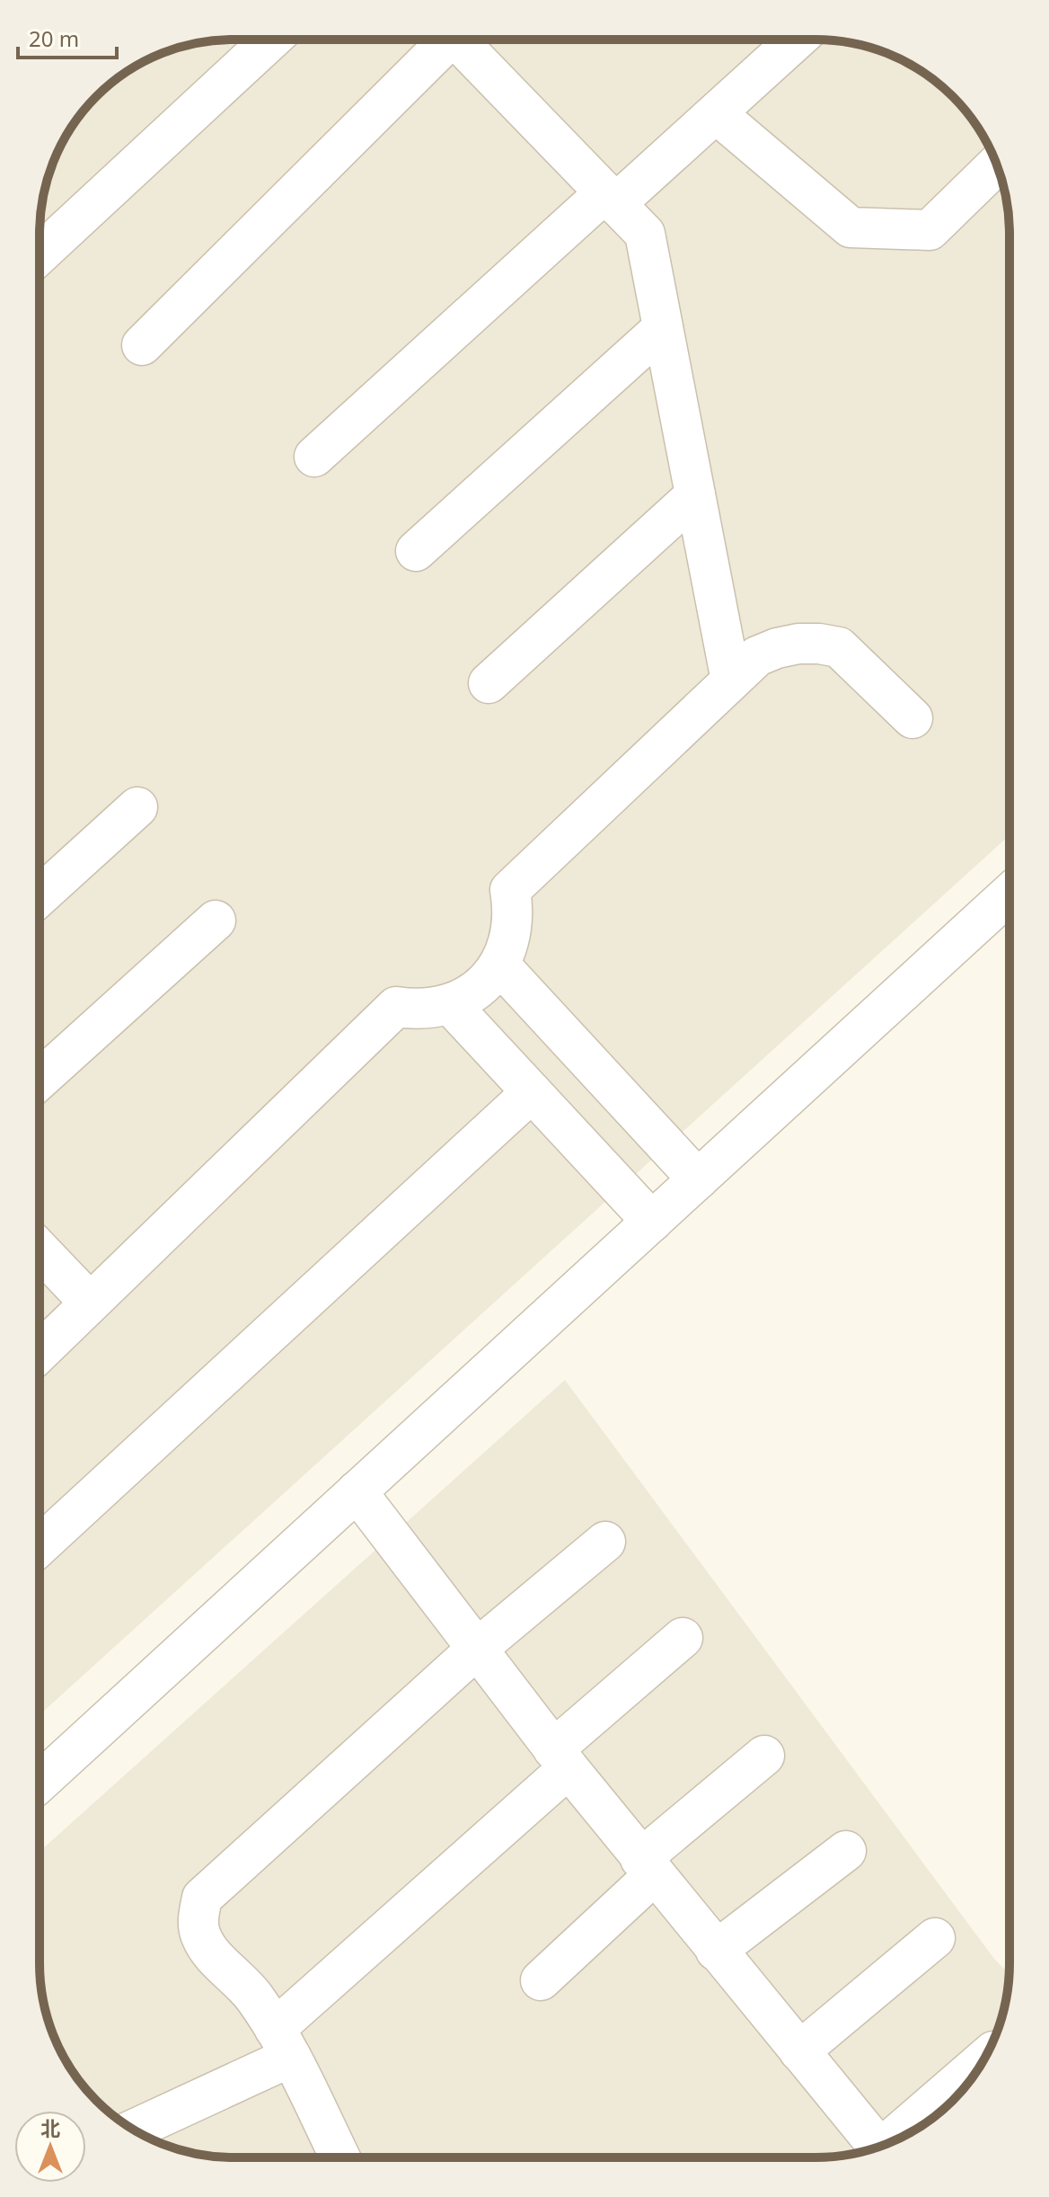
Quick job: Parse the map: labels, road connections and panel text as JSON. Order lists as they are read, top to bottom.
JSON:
{
  "scale_bar": "20 m",
  "north": "top"
}
